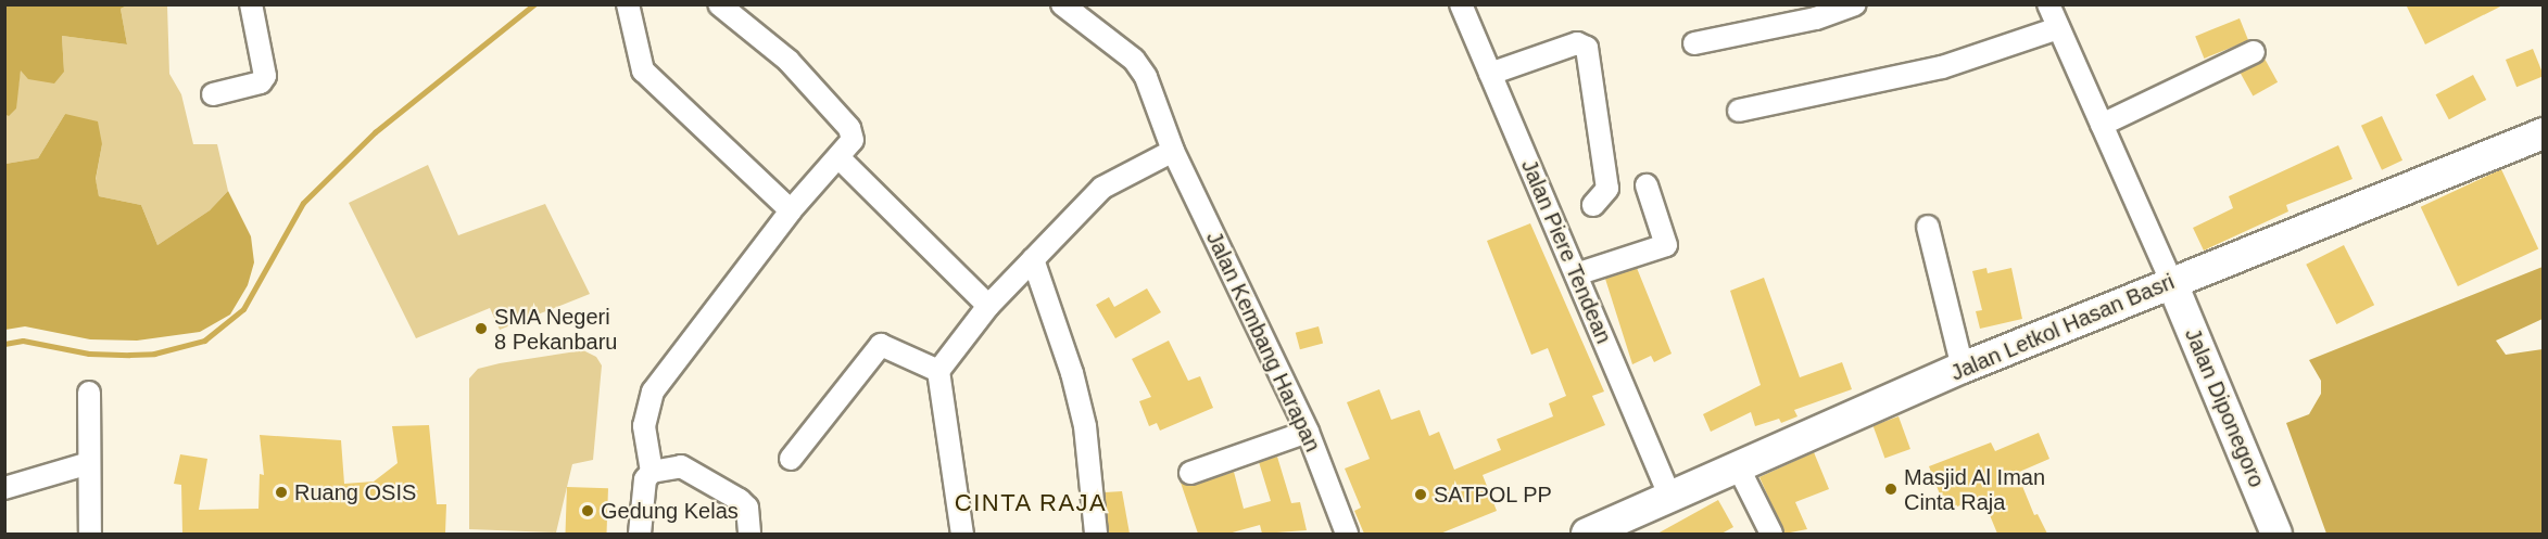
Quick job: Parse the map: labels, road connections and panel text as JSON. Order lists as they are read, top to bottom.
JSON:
{
  "streets": {
    "main road": ["Jalan Letkol Hasan Basri", "Jalan Diponegoro"],
    "street": ["Jalan Piere Tendean", "Jalan Kembang Harapan"]
  },
  "crossings": [
    ["Jalan Piere Tendean", "Jalan Letkol Hasan Basri"],
    ["Jalan Letkol Hasan Basri", "Jalan Diponegoro"]
  ],
  "districts": ["CINTA RAJA"],
  "places": [
    "SMA Negeri 8 Pekanbaru",
    "Masjid Al Iman Cinta Raja",
    "Ruang OSIS",
    "SATPOL PP",
    "Gedung Kelas"
  ]
}
